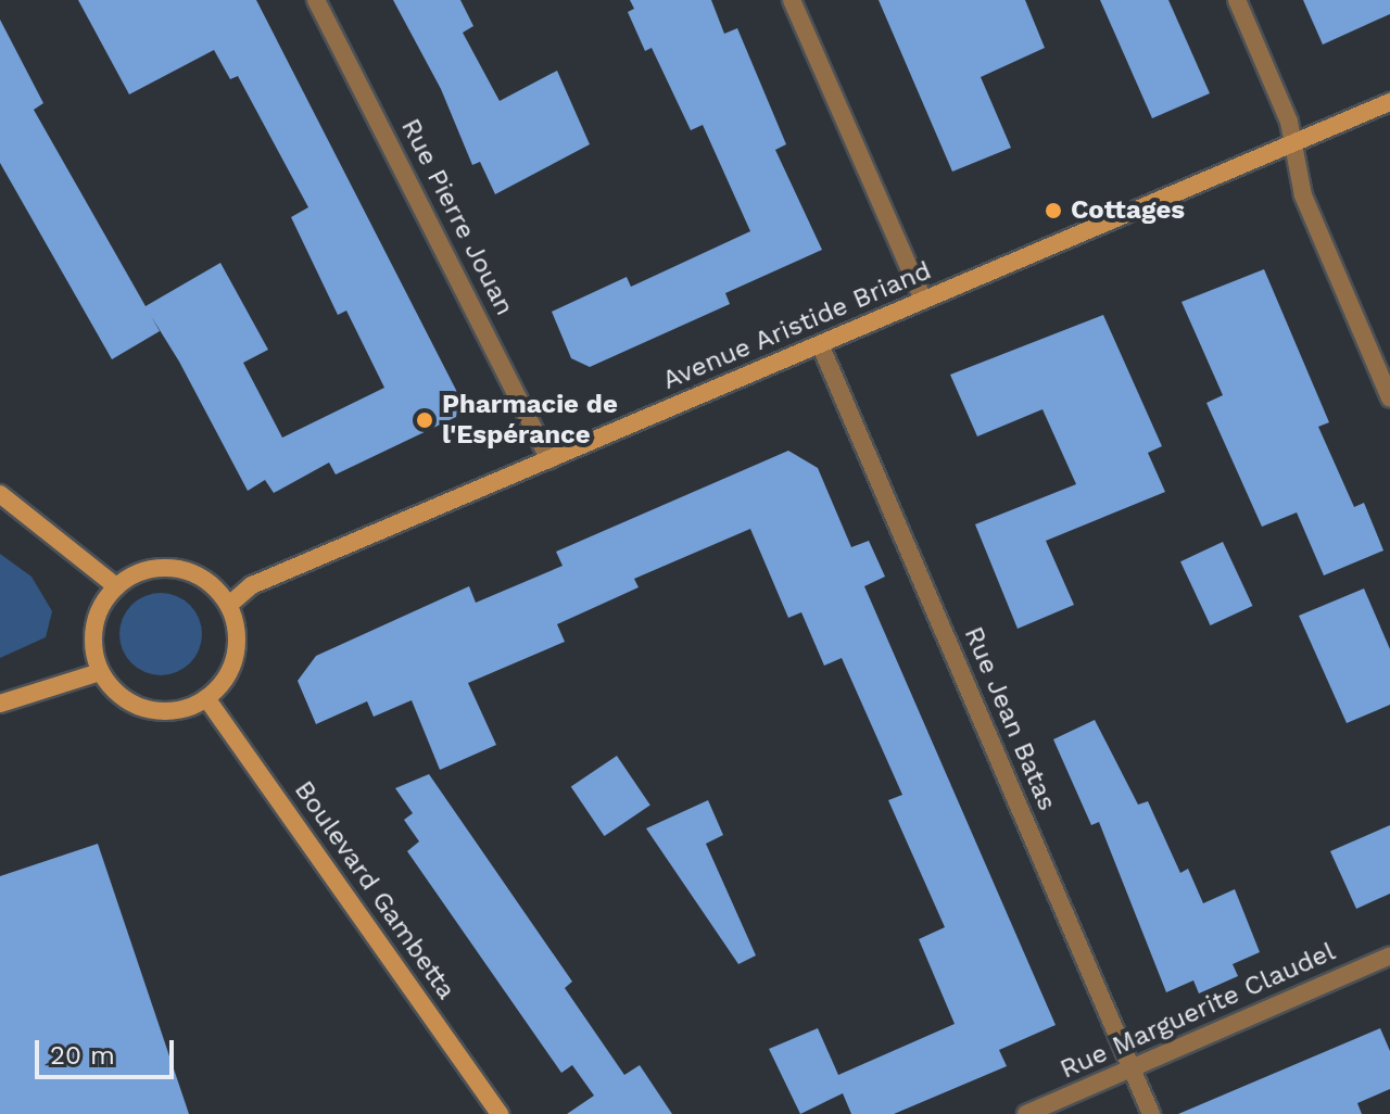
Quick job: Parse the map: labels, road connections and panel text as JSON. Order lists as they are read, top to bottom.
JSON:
{
  "streets": {
    "main road": ["Avenue Aristide Briand", "Boulevard Gambetta"],
    "street": ["Rue Pierre Jouan", "Rue Jean Batas", "Rue Marguerite Claudel"]
  },
  "crossings": [
    ["Rue Pierre Jouan", "Avenue Aristide Briand"],
    ["Avenue Aristide Briand", "Rue Jean Batas"],
    ["Avenue Aristide Briand", "Boulevard Gambetta"],
    ["Rue Jean Batas", "Rue Marguerite Claudel"]
  ],
  "places": ["Cottages", "Pharmacie de l'Espérance"],
  "scale_bar": "20 m"
}
